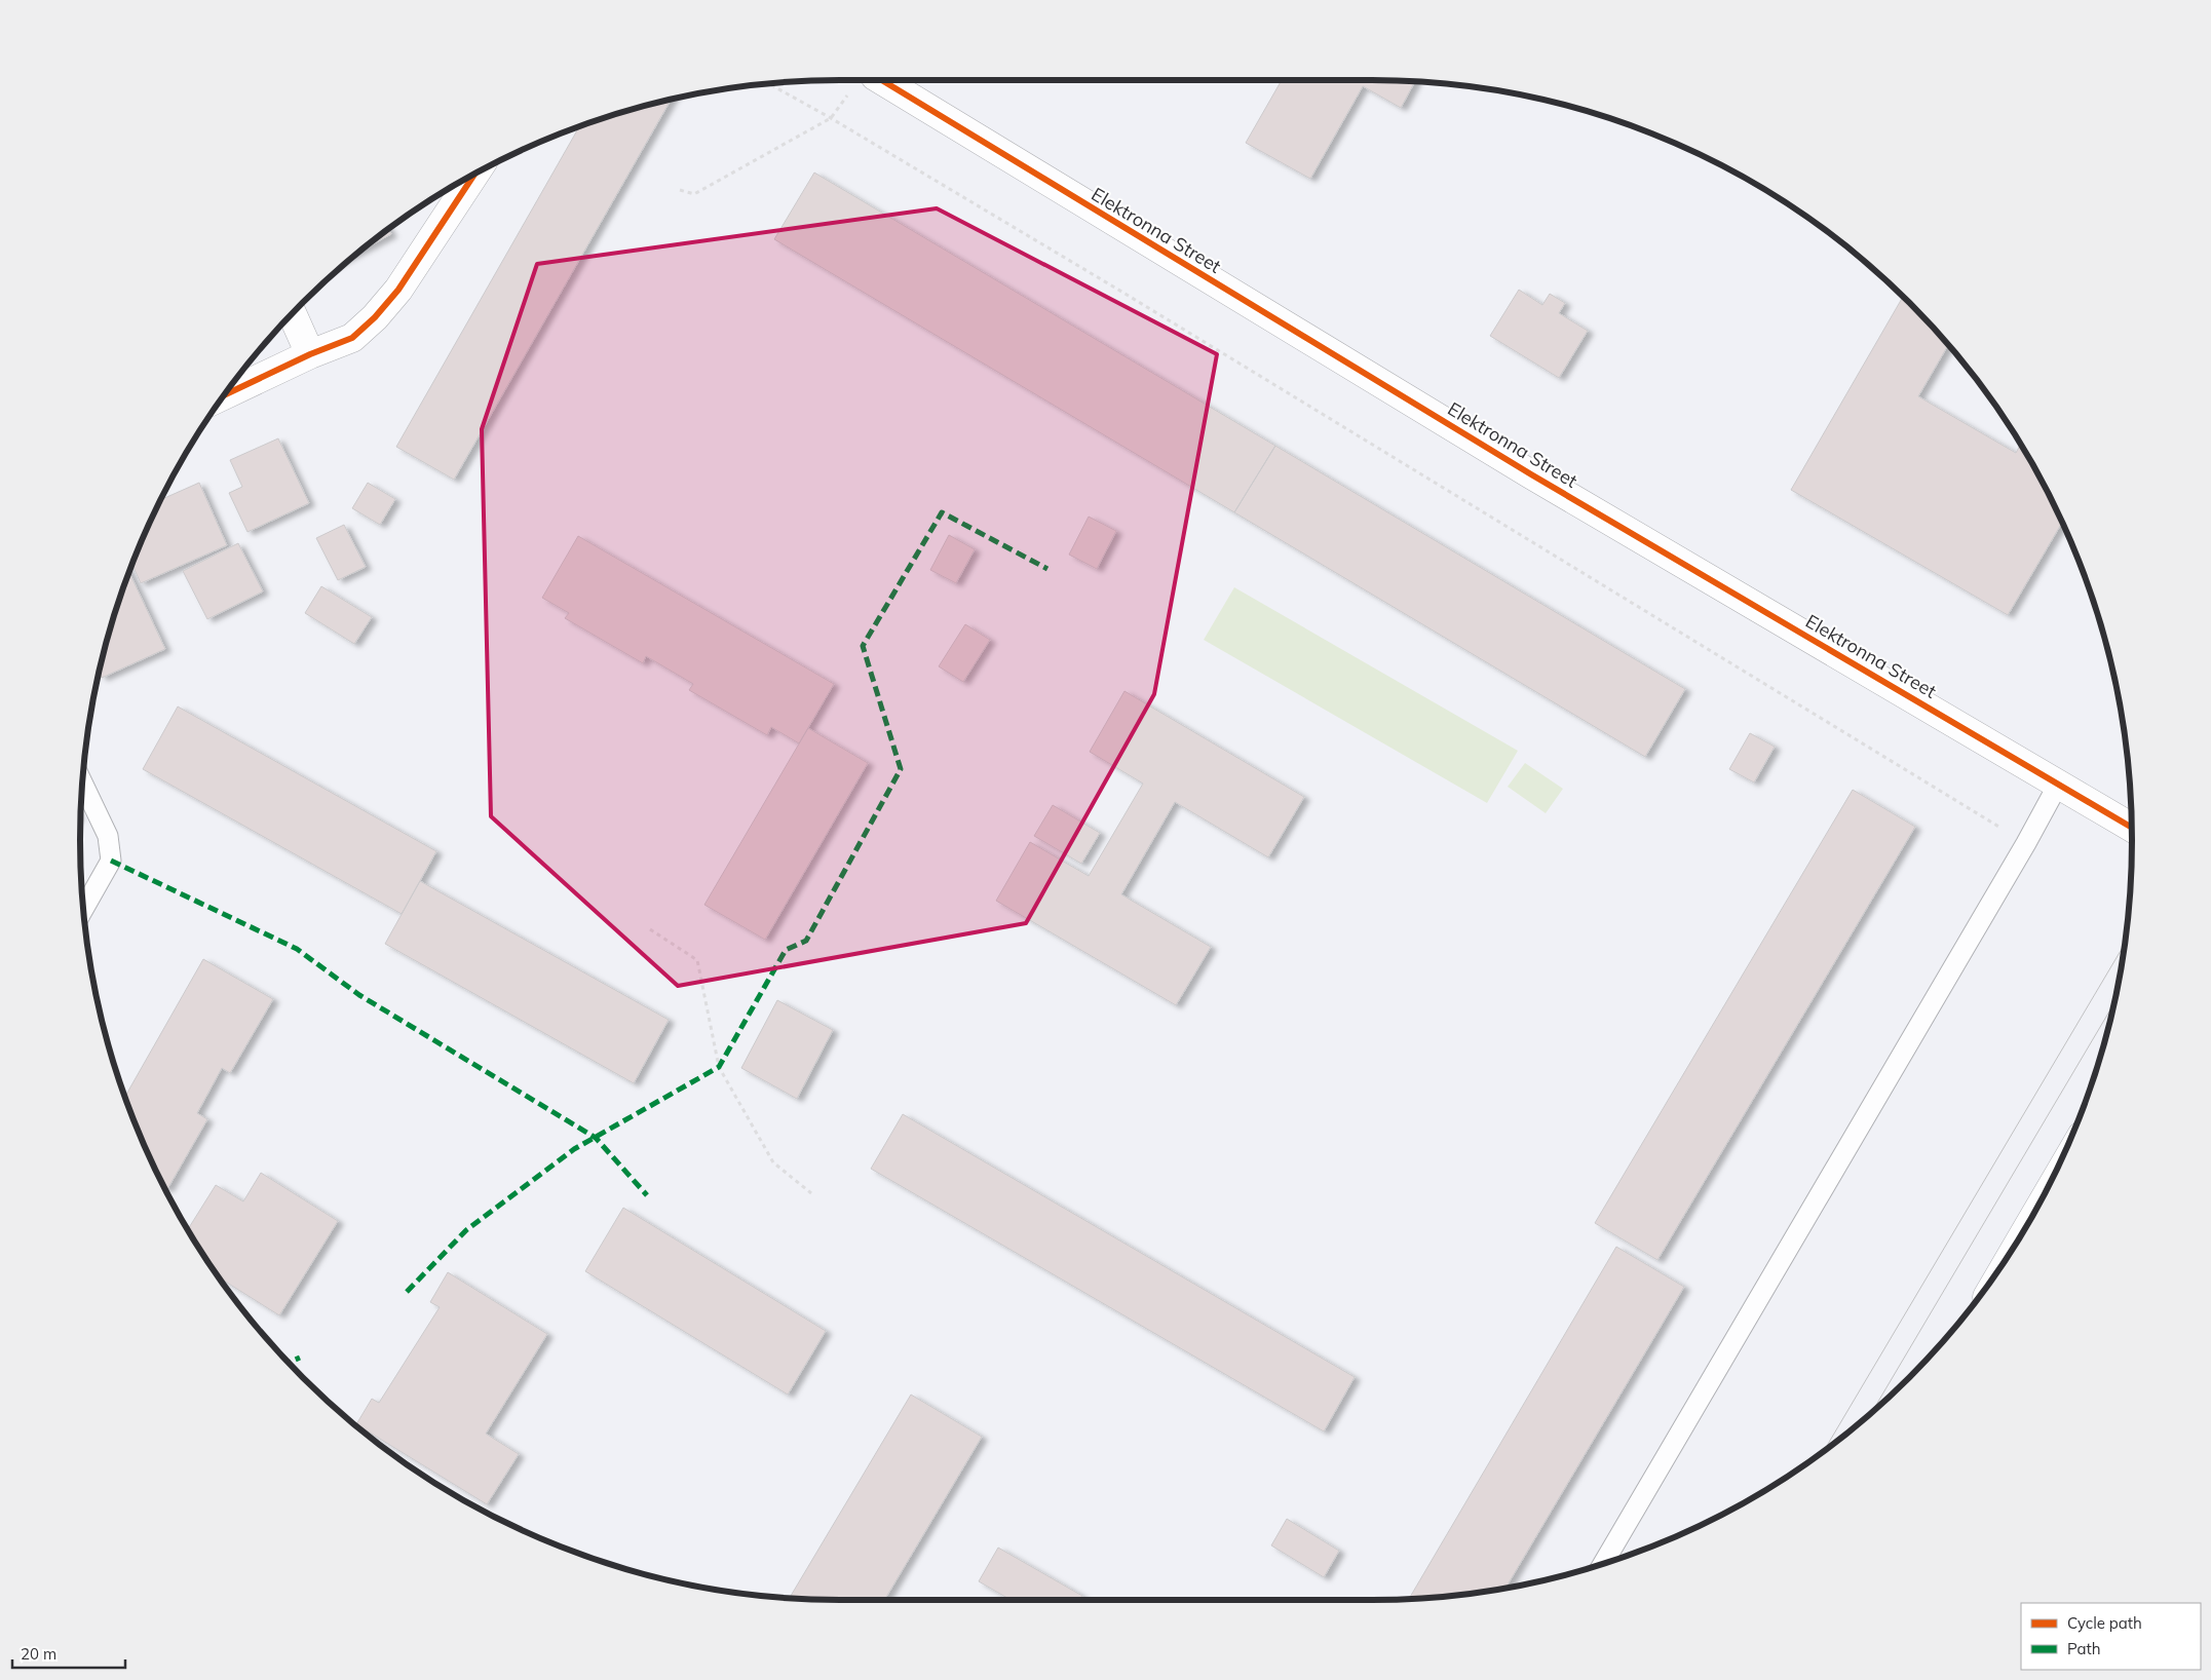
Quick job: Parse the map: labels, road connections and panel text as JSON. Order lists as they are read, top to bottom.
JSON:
{
  "streets": {
    "street": ["Elektronna Street"]
  },
  "legend": ["Cycle path", "Path"],
  "scale_bar": "20 m"
}
